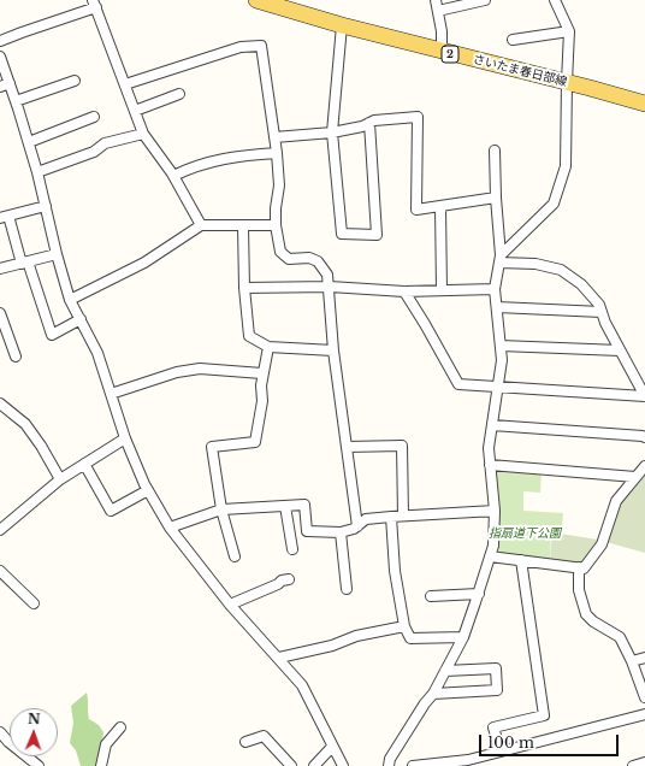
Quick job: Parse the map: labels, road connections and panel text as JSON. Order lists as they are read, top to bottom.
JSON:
{
  "streets": {
    "main road": ["2", "さいたま春日部線"]
  },
  "parks": ["指扇道下公園"],
  "scale_bar": "100 m",
  "north": "top"
}
